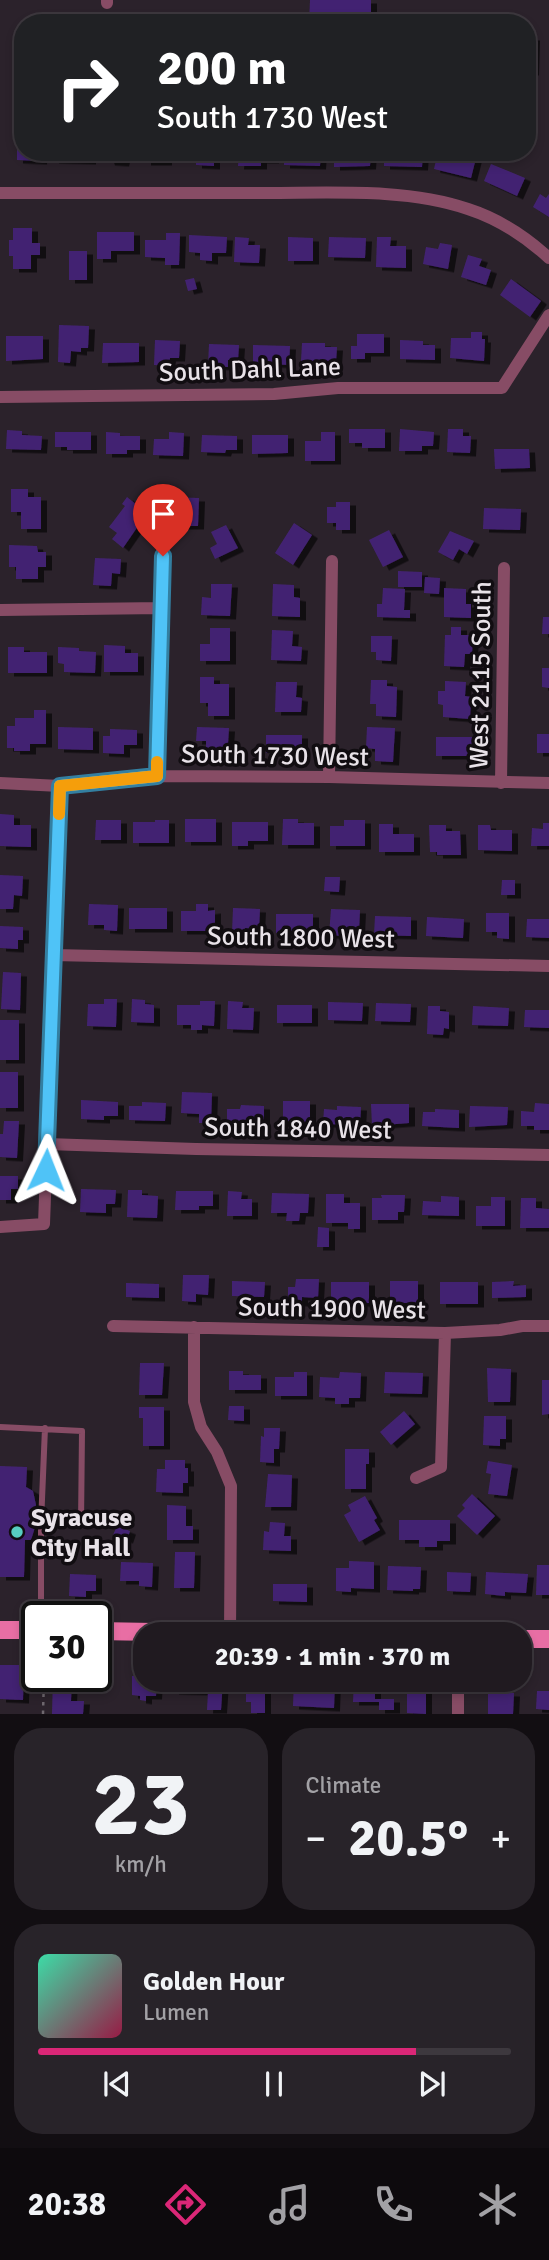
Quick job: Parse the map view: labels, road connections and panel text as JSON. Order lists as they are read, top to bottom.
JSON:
{
  "streets": {
    "street": [
      "South Dahl Lane",
      "West 2115 South",
      "South 1730 West",
      "South 1800 West",
      "South 1840 West",
      "South 1900 West"
    ]
  },
  "crossings": [
    ["West 2115 South", "South 1730 West"]
  ],
  "places": ["Syracuse City Hall"],
  "page": {
    "turn": ["200 m", "South 1730 West"],
    "limit": "30",
    "trip": "20:39 · 1 min · 370 m",
    "tile": [
      ["23", "km/h"],
      "Climate"
    ],
    "heat": ["−", "20.5°", "+"],
    "song": ["Golden Hour", "Lumen"],
    "tabs": "20:38"
  }
}
